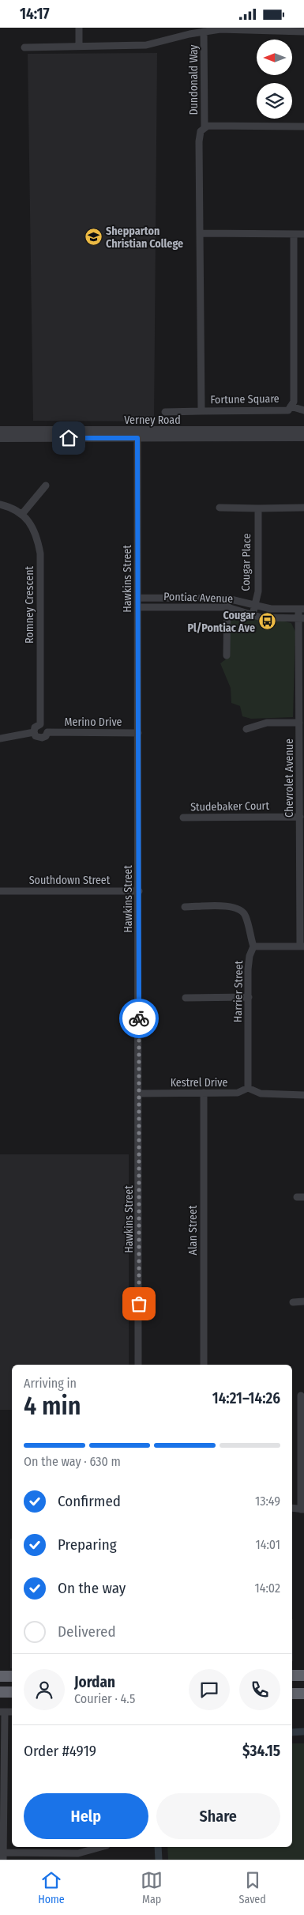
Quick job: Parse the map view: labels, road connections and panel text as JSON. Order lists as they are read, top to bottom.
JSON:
{
  "streets": {
    "street": [
      "Dundonald Way",
      "Fortune Square",
      "Verney Road",
      "Cougar Place",
      "Hawkins Street",
      "Pontiac Avenue",
      "Romney Crescent",
      "Merino Drive",
      "Chevrolet Avenue",
      "Studebaker Court",
      "Southdown Street",
      "Harrier Street",
      "Kestrel Drive",
      "Alan Street"
    ]
  },
  "crossings": [
    ["Dundonald Way", "Fortune Square"],
    ["Verney Road", "Hawkins Street"],
    ["Cougar Place", "Pontiac Avenue"],
    ["Hawkins Street", "Pontiac Avenue"],
    ["Hawkins Street", "Merino Drive"],
    ["Hawkins Street", "Southdown Street"],
    ["Hawkins Street", "Kestrel Drive"],
    ["Pontiac Avenue", "Chevrolet Avenue"],
    ["Romney Crescent", "Merino Drive"],
    ["Chevrolet Avenue", "Studebaker Court"],
    ["Harrier Street", "Kestrel Drive"],
    ["Kestrel Drive", "Alan Street"]
  ],
  "places": {
    "school or university": ["Shepparton Christian College"],
    "bus stop": ["Cougar Pl/Pontiac Ave"]
  },
  "north": "left",
  "page": {
    "status": "14:17",
    "heading": ["4 min", "Arriving in", "14:21–14:26"],
    "panel": [
      "Jordan",
      "Courier · 4.5",
      "Order #4919",
      "$34.15"
    ],
    "bar": "On the way · 630 m",
    "list": [
      ["Confirmed", "13:49"],
      ["Preparing", "14:01"],
      ["On the way", "14:02"],
      "Delivered"
    ],
    "buttons": ["Help", "Share"],
    "tabs": ["Home", "Map", "Saved"]
  }
}
